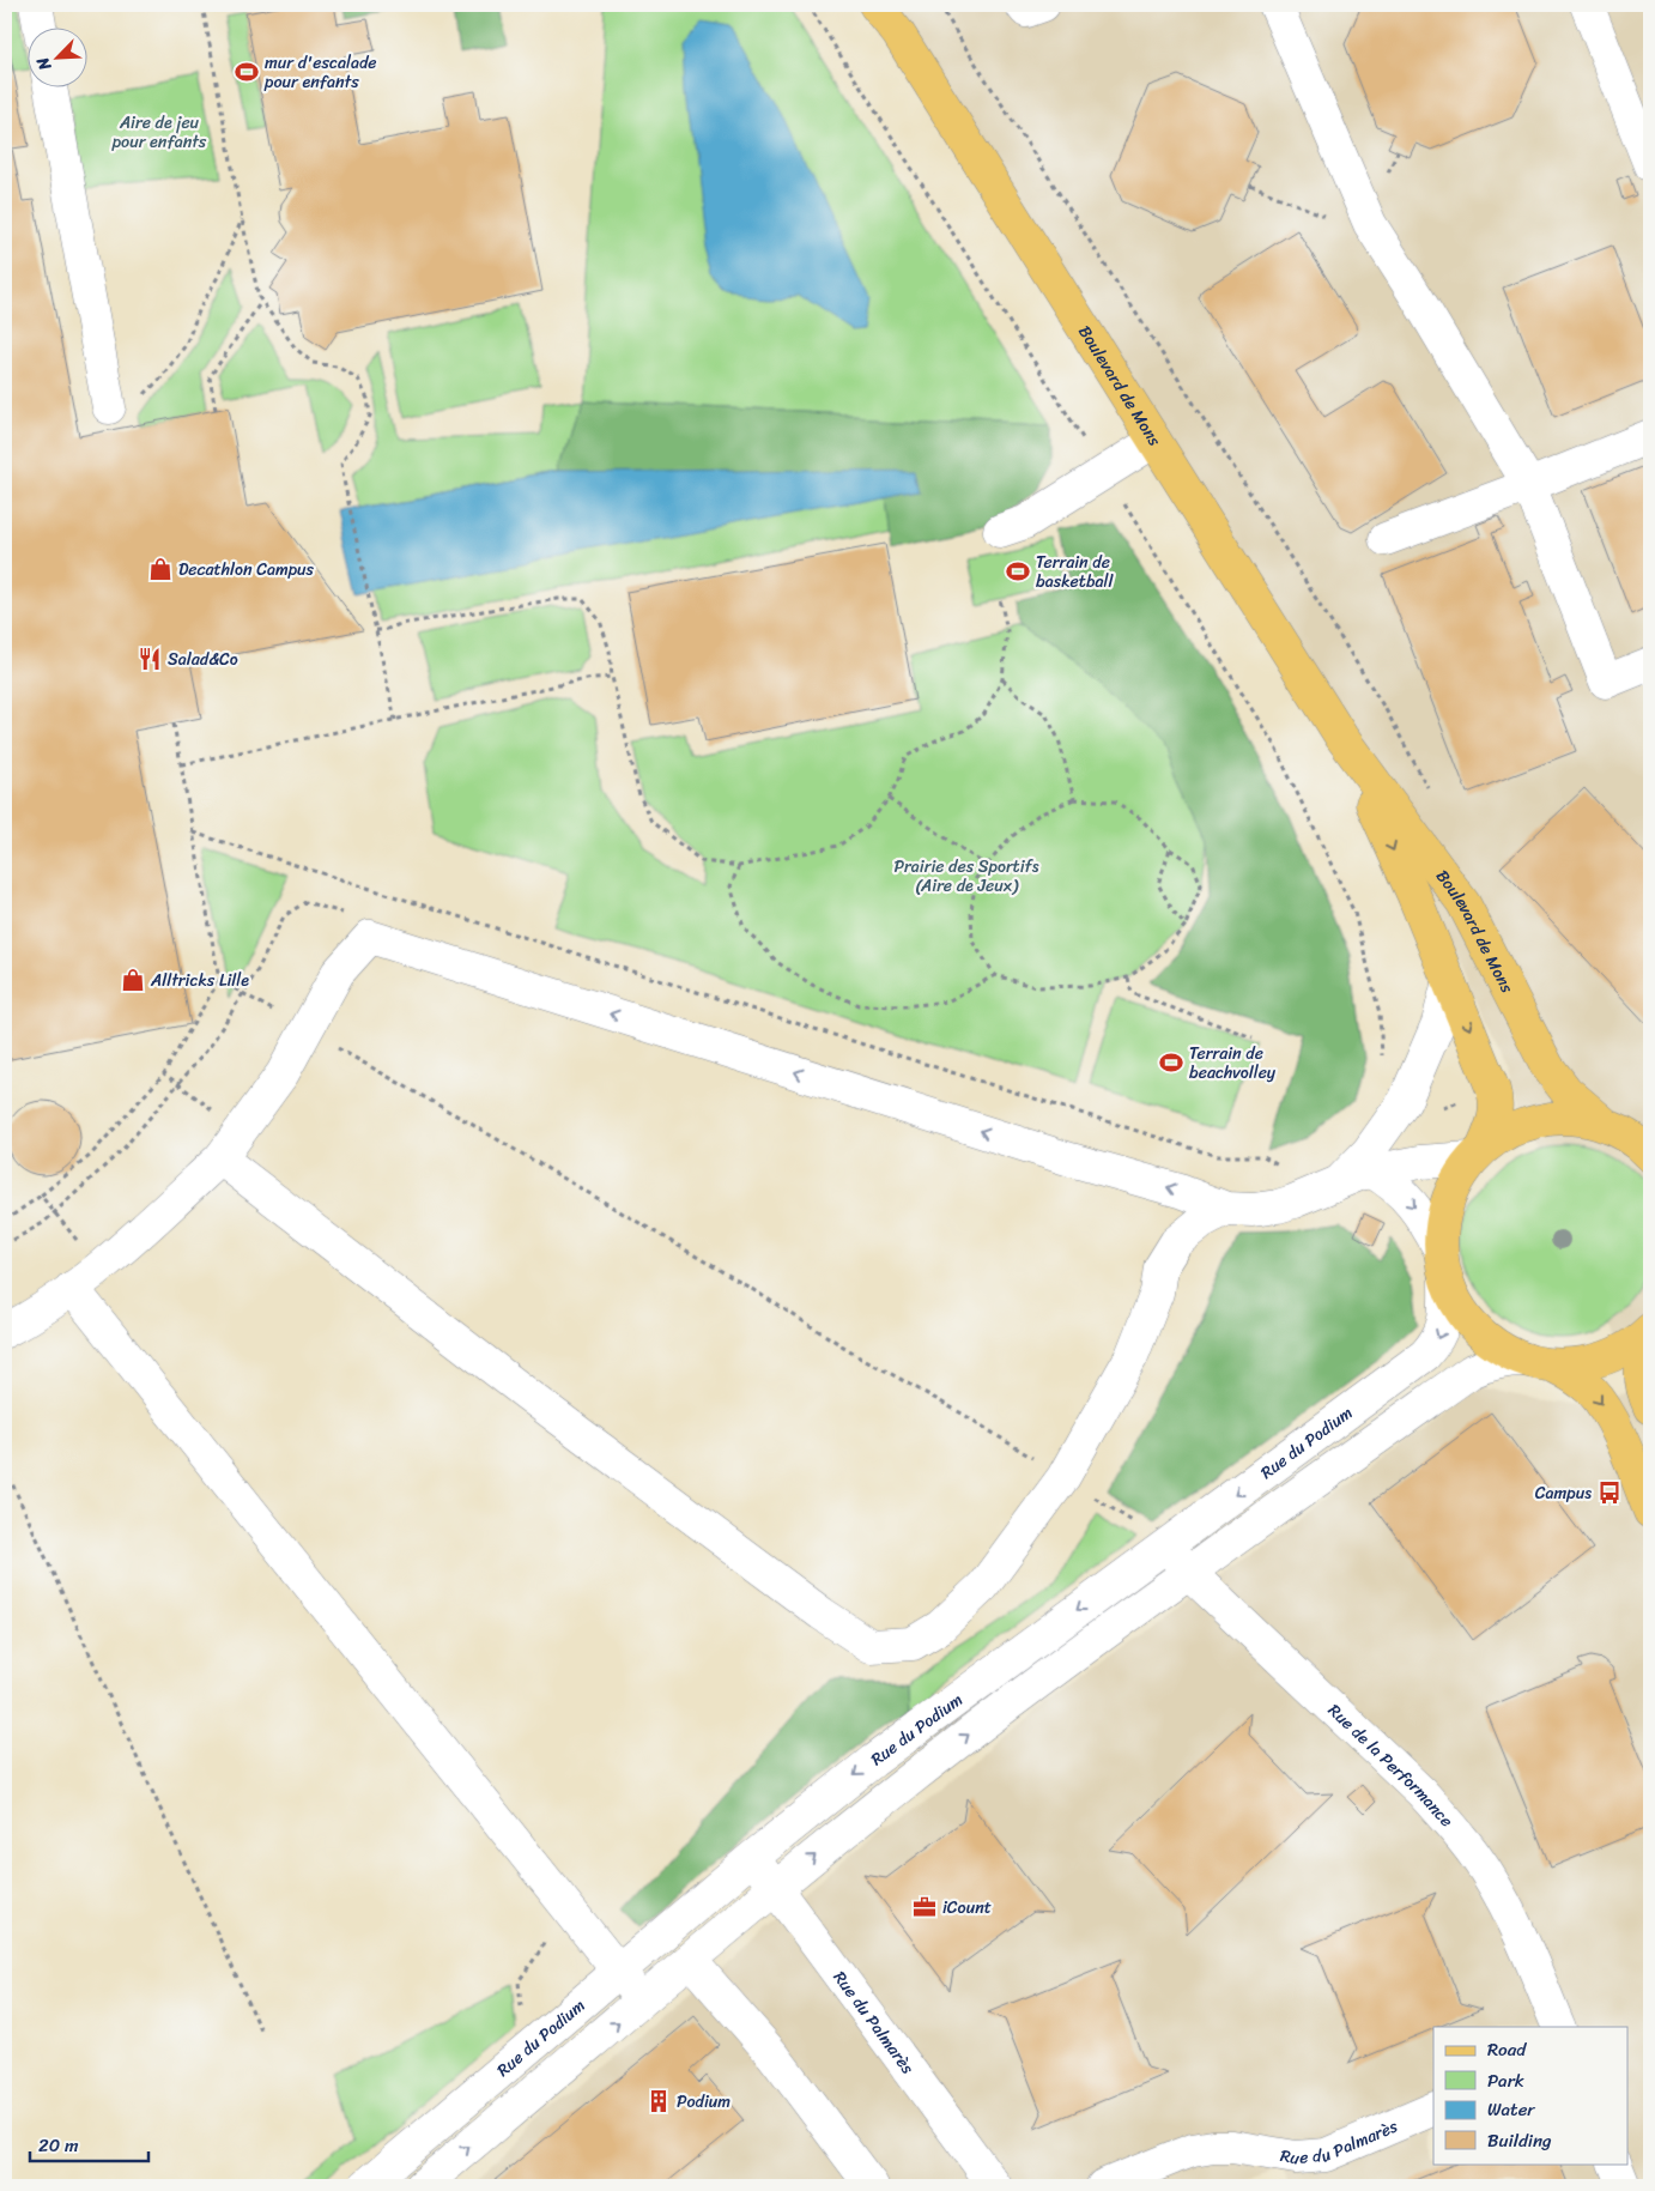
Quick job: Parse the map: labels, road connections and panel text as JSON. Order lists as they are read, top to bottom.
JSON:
{
  "streets": {
    "main road": ["Boulevard de Mons"],
    "street": ["Rue du Podium", "Rue de la Performance", "Rue du Palmarès"]
  },
  "crossings": [
    ["Boulevard de Mons", "Rue du Podium"],
    ["Rue du Podium", "Rue de la Performance"],
    ["Rue du Podium", "Rue du Palmarès"]
  ],
  "parks": ["Aire de jeu pour enfants", "Prairie des Sportifs (Aire de Jeux)"],
  "places": {
    "sports": ["mur d'escalade pour enfants", "Terrain de basketball", "Terrain de beachvolley"],
    "shop": ["Decathlon Campus", "Alltricks Lille"],
    "restaurant": ["Salad&Co"],
    "bus stop": ["Campus"],
    "office": ["iCount"],
    "building": ["Podium"]
  },
  "legend": [
    "Road",
    "Park",
    "Water",
    "Building"
  ],
  "scale_bar": "20 m",
  "north": "bottom left"
}
